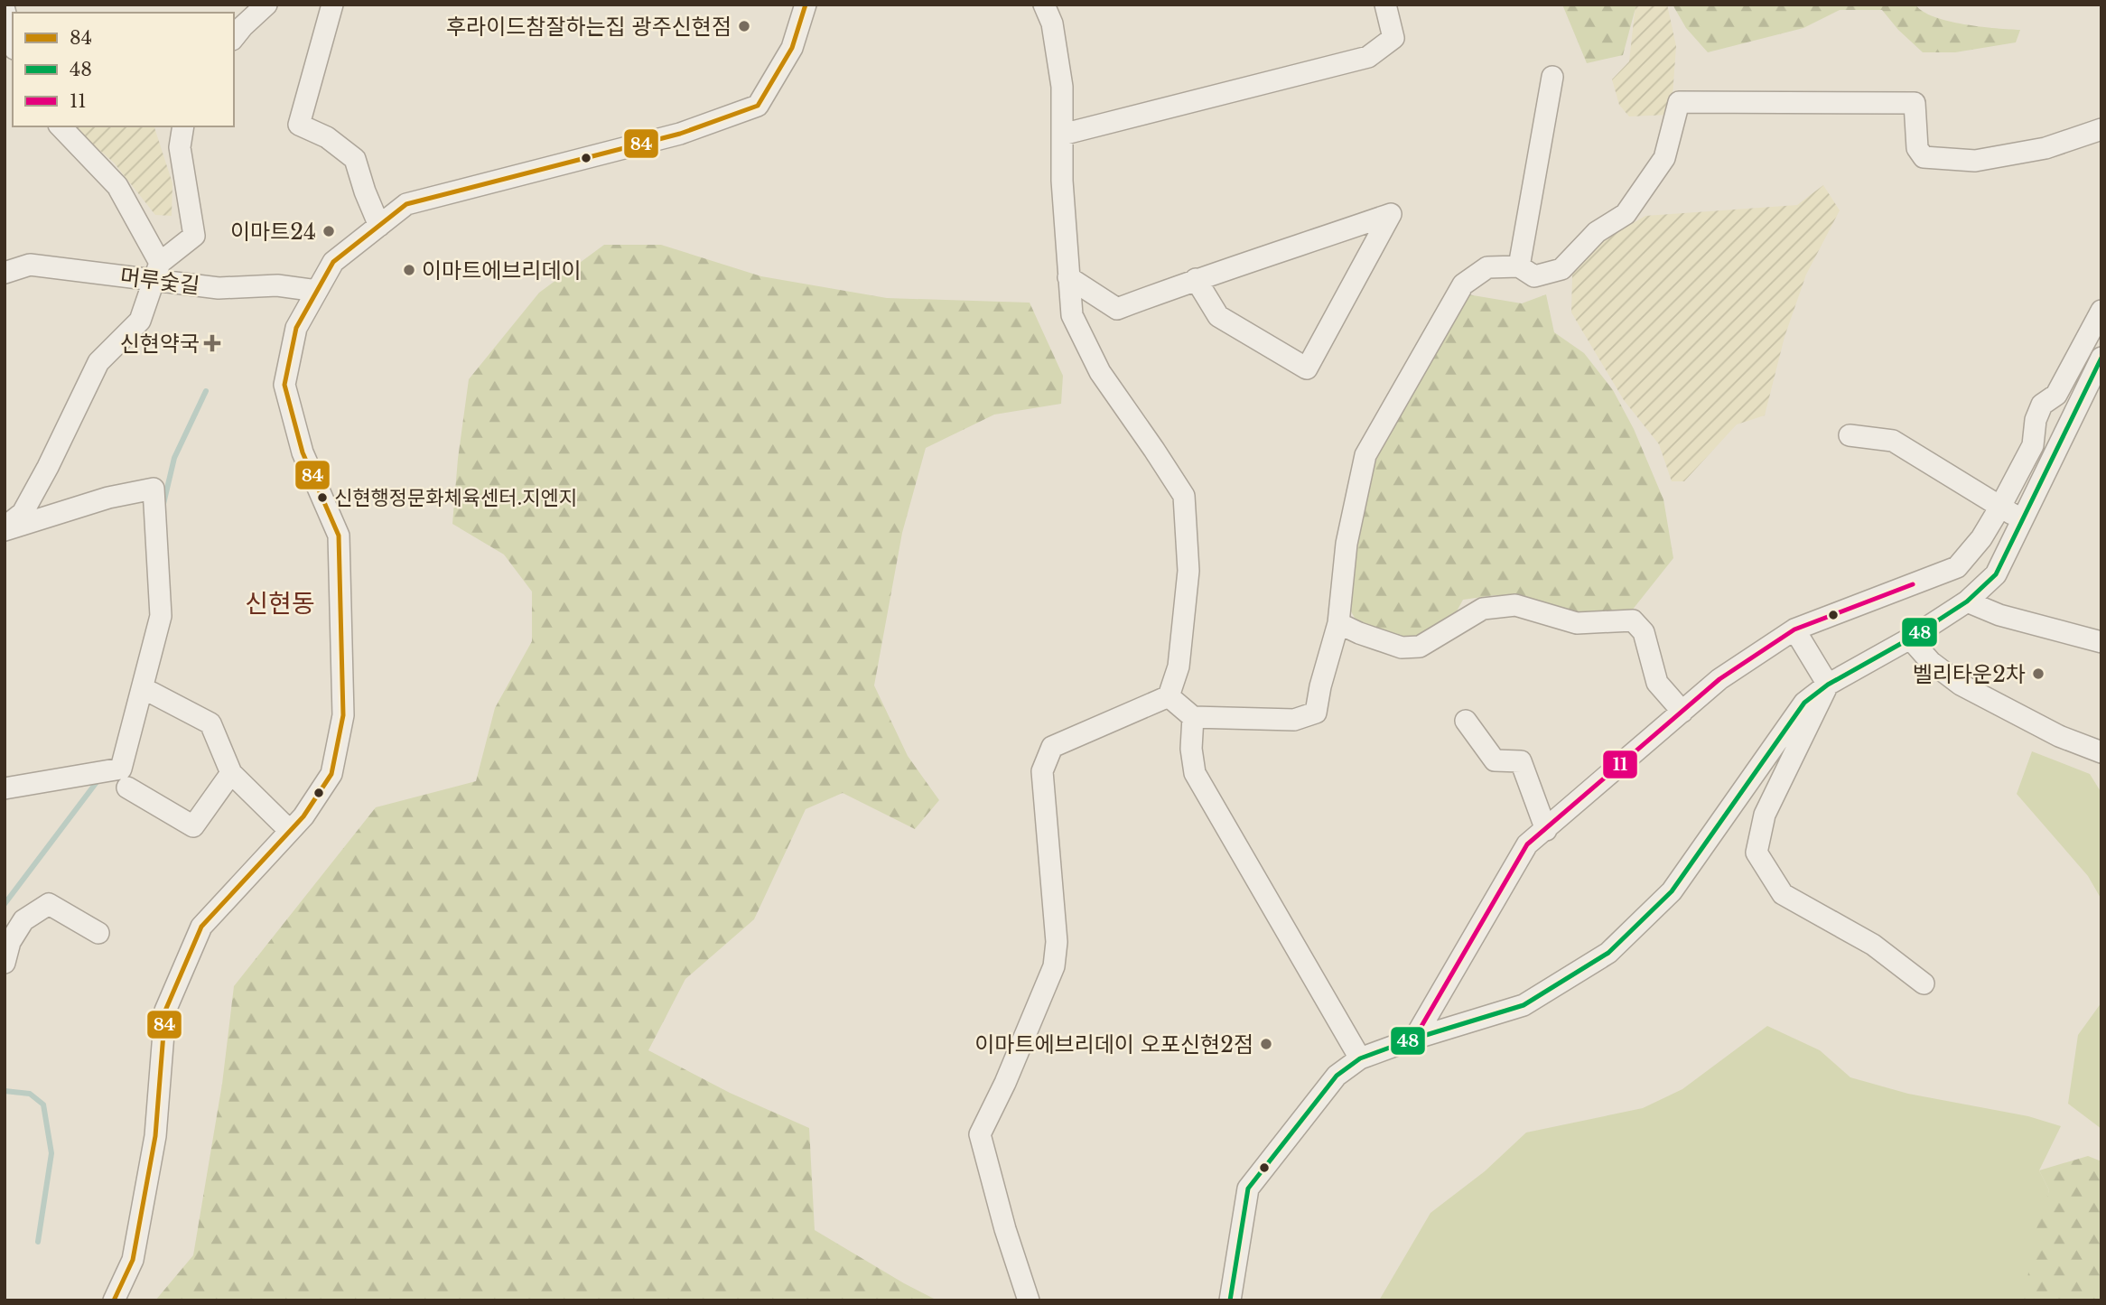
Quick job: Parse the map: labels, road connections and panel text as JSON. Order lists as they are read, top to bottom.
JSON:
{
  "streets": {
    "street": ["머루숯길"]
  },
  "districts": ["신현동"],
  "places": {
    "other": [
      "후라이드참잘하는집 광주신현점",
      "이마트24",
      "이마트에브리데이",
      "신현행정문화체육센터.지엔지",
      "벨리타운2차",
      "이마트에브리데이 오포신현2점"
    ],
    "health": ["신현약국"]
  },
  "lines": ["transit line 84", "transit line 48", "transit line 11"],
  "legend": ["84", "48", "11"]
}
